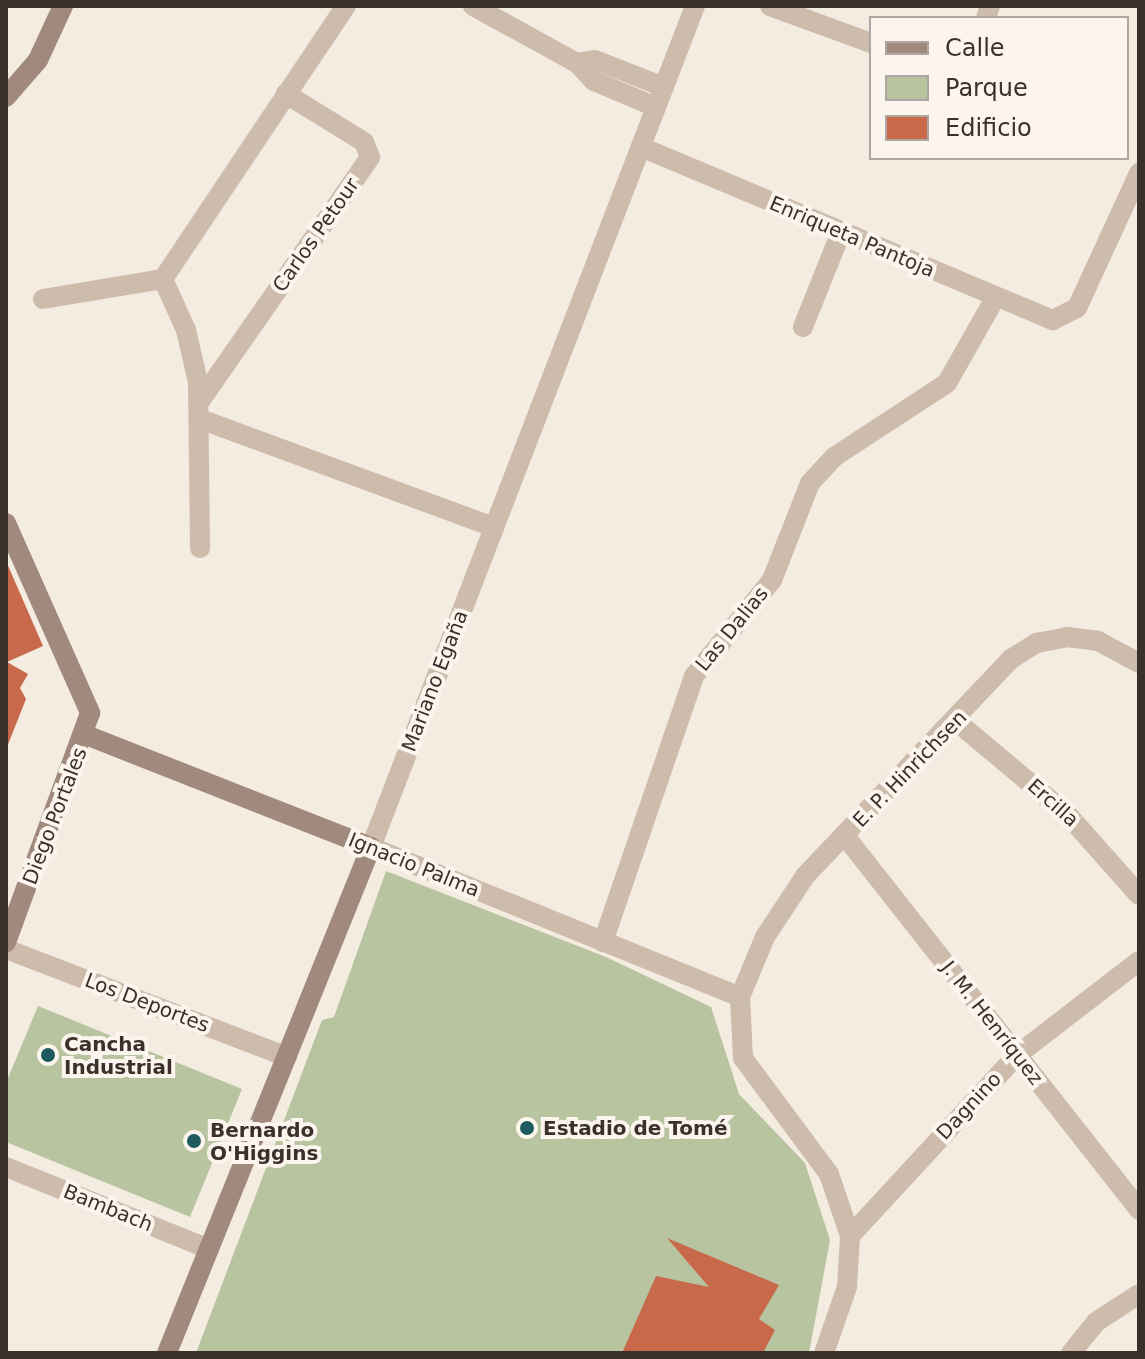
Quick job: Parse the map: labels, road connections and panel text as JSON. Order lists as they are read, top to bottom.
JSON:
{
  "streets": {
    "main road": ["Mariano Egaña", "Diego Portales", "Ignacio Palma"],
    "street": [
      "Carlos Petour",
      "Enriqueta Pantoja",
      "Las Dalias",
      "E. P. Hinrichsen",
      "Ercilla",
      "Los Deportes",
      "J. M. Henríquez",
      "Dagnino",
      "Bambach"
    ]
  },
  "crossings": [
    ["Enriqueta Pantoja", "Las Dalias"],
    ["Enriqueta Pantoja", "Mariano Egaña"],
    ["Las Dalias", "Ignacio Palma"],
    ["Mariano Egaña", "Ignacio Palma"],
    ["Mariano Egaña", "Los Deportes"],
    ["Mariano Egaña", "Bambach"],
    ["E. P. Hinrichsen", "Ercilla"],
    ["E. P. Hinrichsen", "Ignacio Palma"],
    ["E. P. Hinrichsen", "J. M. Henríquez"],
    ["Diego Portales", "Ignacio Palma"],
    ["J. M. Henríquez", "Dagnino"]
  ],
  "places": ["Cancha Industrial", "Estadio de Tomé", "Bernardo O'Higgins"],
  "legend": ["Calle", "Parque", "Edificio"]
}
